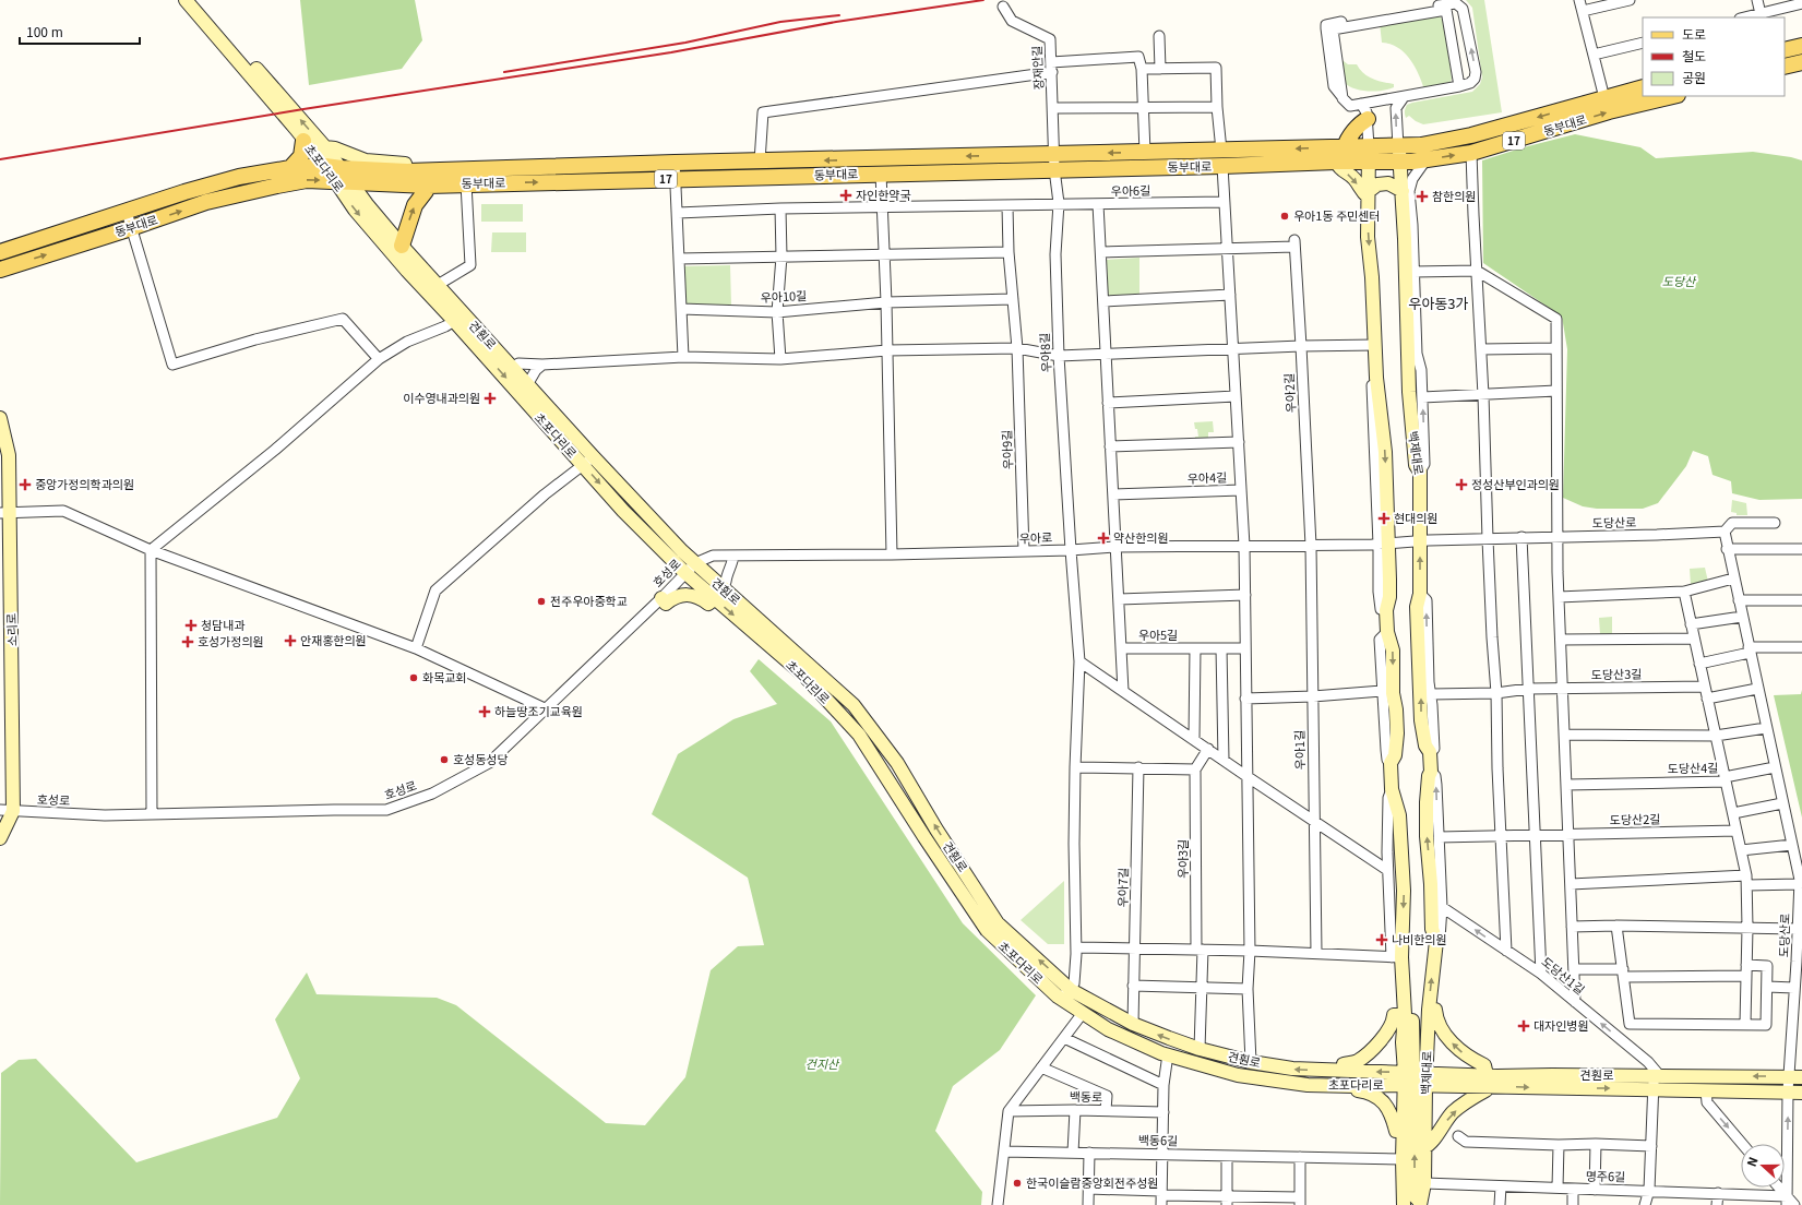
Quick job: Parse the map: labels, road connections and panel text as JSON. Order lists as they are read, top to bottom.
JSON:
{
  "streets": {
    "main road": ["동부대로", "17"],
    "street": [
      "장재안길",
      "초포다리로",
      "우아6길",
      "우아10길",
      "견훤로",
      "우아8길",
      "우아2길",
      "우아9길",
      "백제대로",
      "우아4길",
      "도당산로",
      "우아로",
      "호성로",
      "소리로",
      "우아5길",
      "도당산3길",
      "우아1길",
      "도당산4길",
      "도당산2길",
      "우아3길",
      "우아7길",
      "도당산1길",
      "백동로",
      "백동6길",
      "명주6길"
    ]
  },
  "crossings": [
    ["장재안길", "동부대로"],
    ["장재안길", "우아8길"],
    ["동부대로", "초포다리로"],
    ["동부대로", "견훤로"],
    ["동부대로", "우아8길"],
    ["동부대로", "백제대로"],
    ["동부대로", "우아4길"],
    ["초포다리로", "견훤로"],
    ["초포다리로", "백제대로"],
    ["초포다리로", "호성로"],
    ["우아6길", "우아4길"],
    ["우아6길", "우아로"],
    ["우아6길", "우아5길"],
    ["우아10길", "우아9길"],
    ["견훤로", "백제대로"],
    ["견훤로", "도당산로"],
    ["견훤로", "우아로"],
    ["견훤로", "호성로"],
    ["견훤로", "우아3길"],
    ["견훤로", "우아7길"],
    ["견훤로", "도당산1길"],
    ["우아8길", "우아로"],
    ["우아2길", "우아4길"],
    ["우아2길", "우아로"],
    ["우아2길", "우아1길"],
    ["우아9길", "우아로"],
    ["백제대로", "도당산로"],
    ["백제대로", "우아로"],
    ["백제대로", "도당산3길"],
    ["백제대로", "도당산2길"],
    ["백제대로", "도당산1길"],
    ["백제대로", "백동6길"],
    ["백제대로", "명주6길"],
    ["우아4길", "우아로"],
    ["도당산로", "우아로"],
    ["도당산로", "명주6길"],
    ["우아로", "호성로"],
    ["우아로", "우아5길"],
    ["우아로", "우아1길"],
    ["호성로", "소리로"],
    ["도당산3길", "도당산4길"]
  ],
  "one_way": ["도당산1길"],
  "districts": ["우아동3가"],
  "parks": ["도당산", "건지산"],
  "places": {
    "health": [
      "자인한약국",
      "참한의원",
      "이수영내과의원",
      "중앙가정의학과의원",
      "정성산부인과의원",
      "현대의원",
      "약산한의원",
      "청담내과",
      "안재홍한의원",
      "호성가정의원",
      "하늘땅조기교육원",
      "나비한의원",
      "대자인병원"
    ],
    "other": [
      "우아1동 주민센터",
      "전주우아중학교",
      "화목교회",
      "호성동성당",
      "한국이슬람중앙회전주성원"
    ]
  },
  "legend": ["도로", "철도", "공원"],
  "scale_bar": "100 m",
  "north": "left"
}
